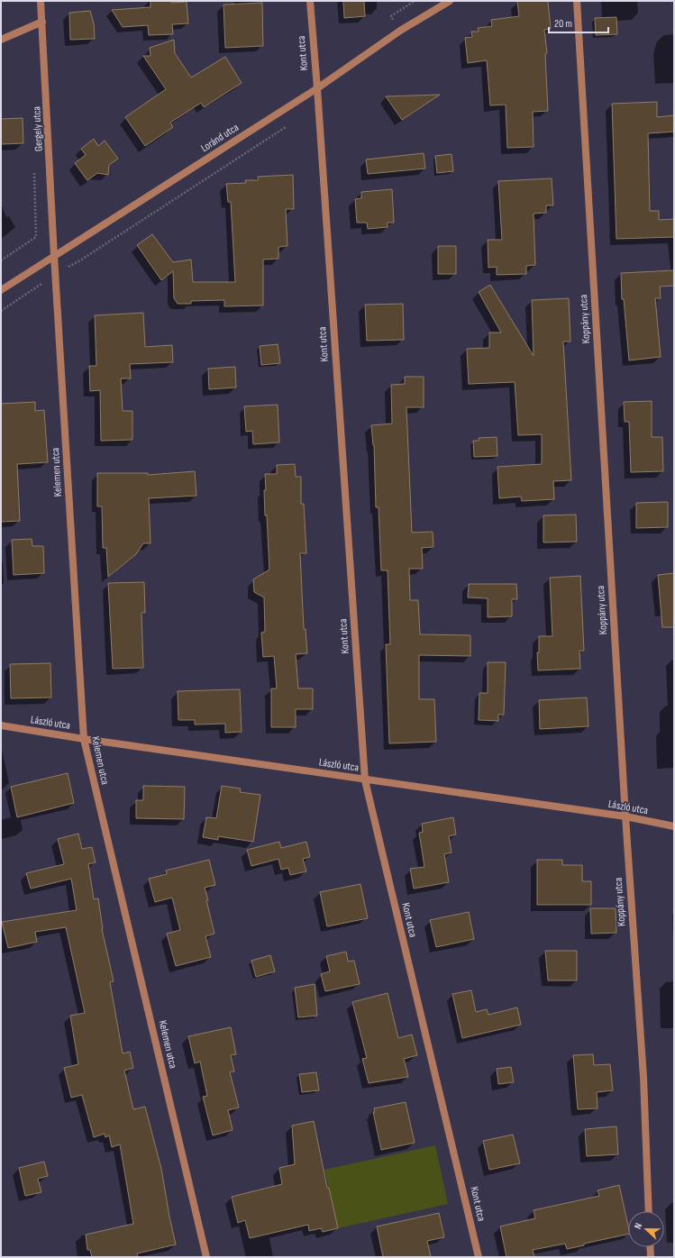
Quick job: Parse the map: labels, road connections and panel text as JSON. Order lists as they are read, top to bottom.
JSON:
{
  "streets": {
    "street": [
      "Kont utca",
      "Gergely utca",
      "Loránd utca",
      "Koppány utca",
      "Kelemen utca",
      "László utca"
    ]
  },
  "crossings": [
    ["Kont utca", "Loránd utca"],
    ["Kont utca", "László utca"],
    ["Gergely utca", "Loránd utca"],
    ["Gergely utca", "Kelemen utca"],
    ["Loránd utca", "Kelemen utca"],
    ["Koppány utca", "László utca"],
    ["Kelemen utca", "László utca"]
  ],
  "scale_bar": "20 m",
  "north": "left"
}
